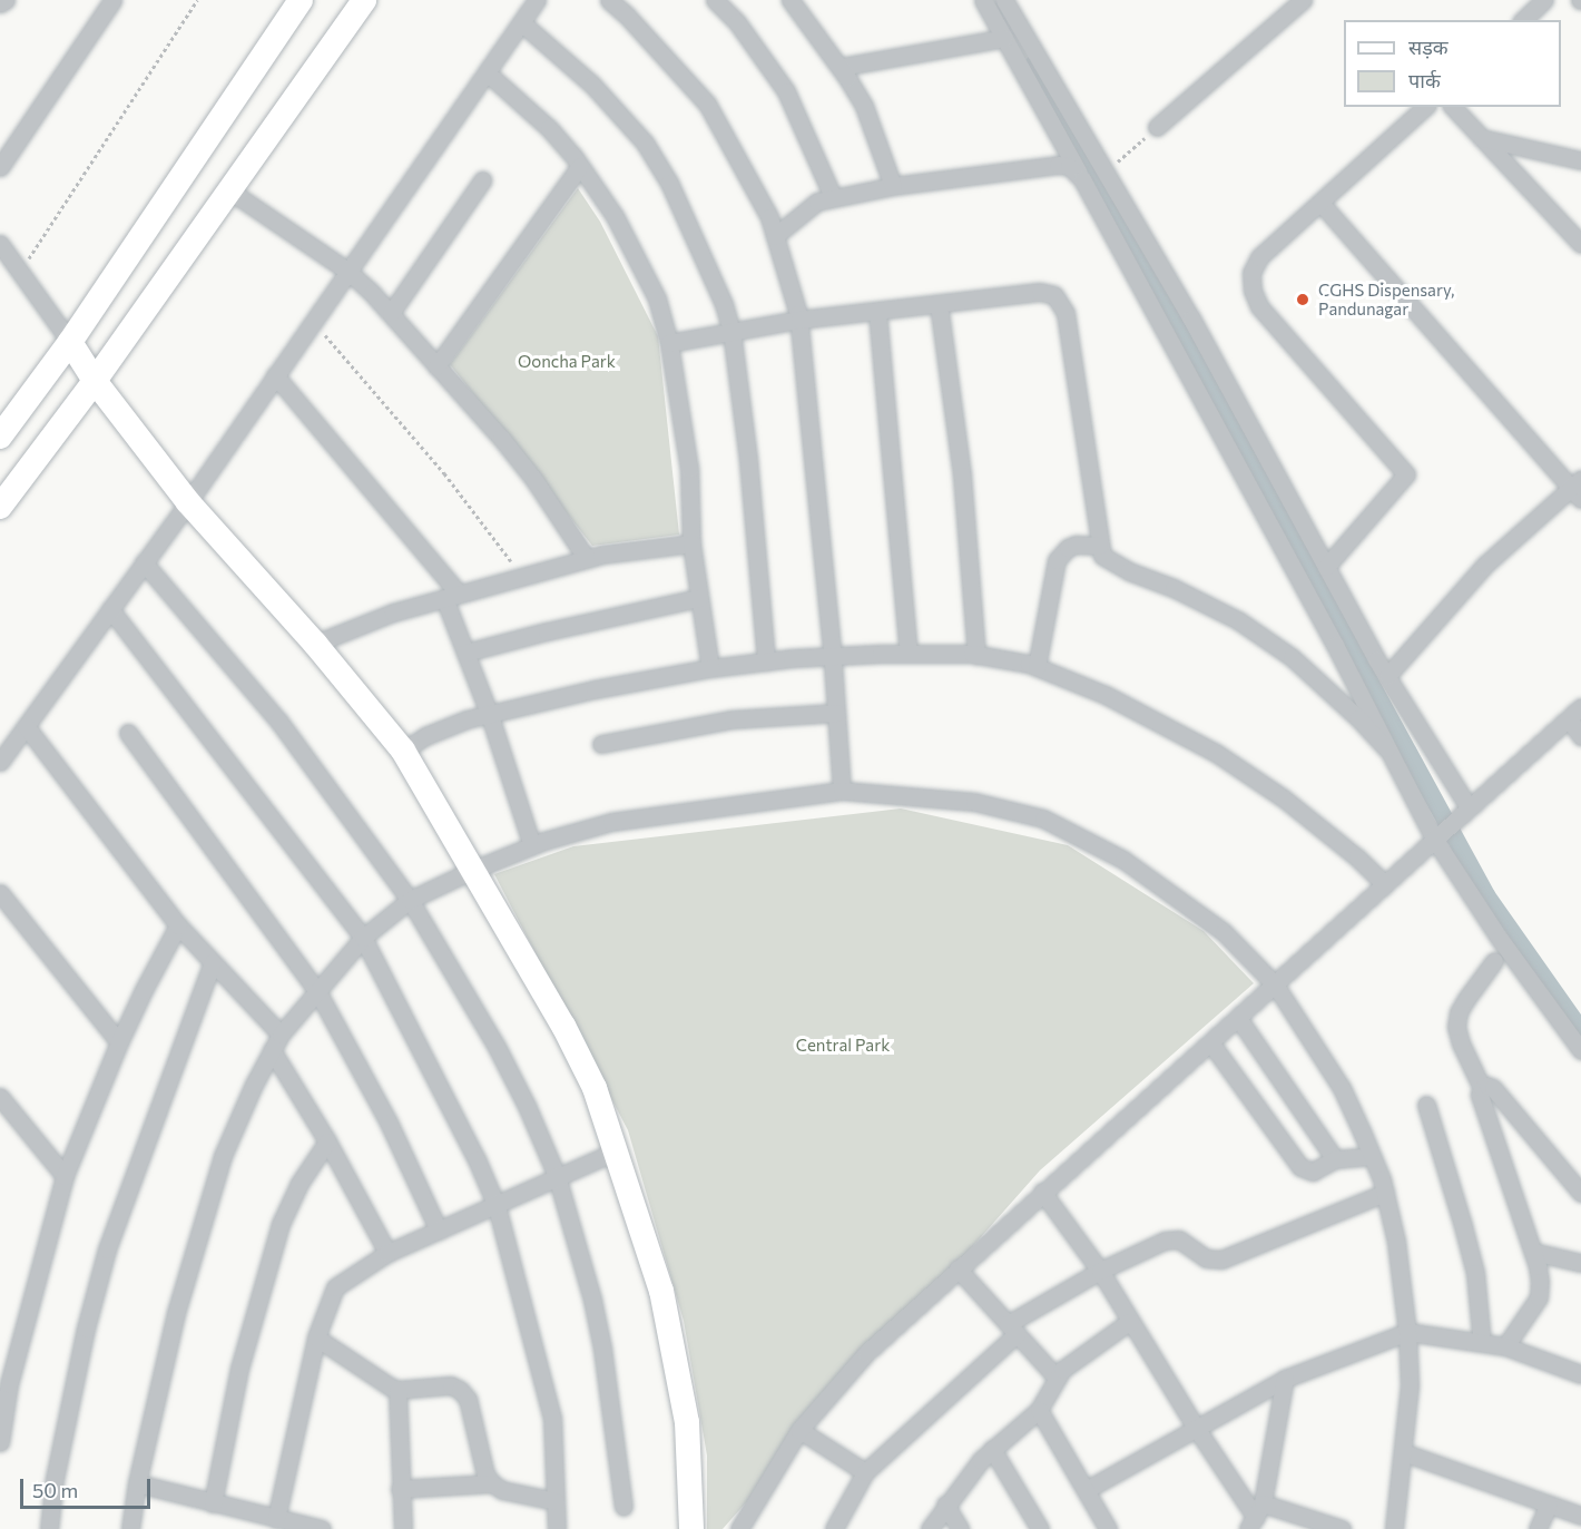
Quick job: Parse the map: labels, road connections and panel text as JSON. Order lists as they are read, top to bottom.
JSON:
{
  "parks": ["Ooncha Park", "Central Park"],
  "places": ["CGHS Dispensary, Pandunagar"],
  "legend": ["सड़क", "पार्क"],
  "scale_bar": "50 m"
}
